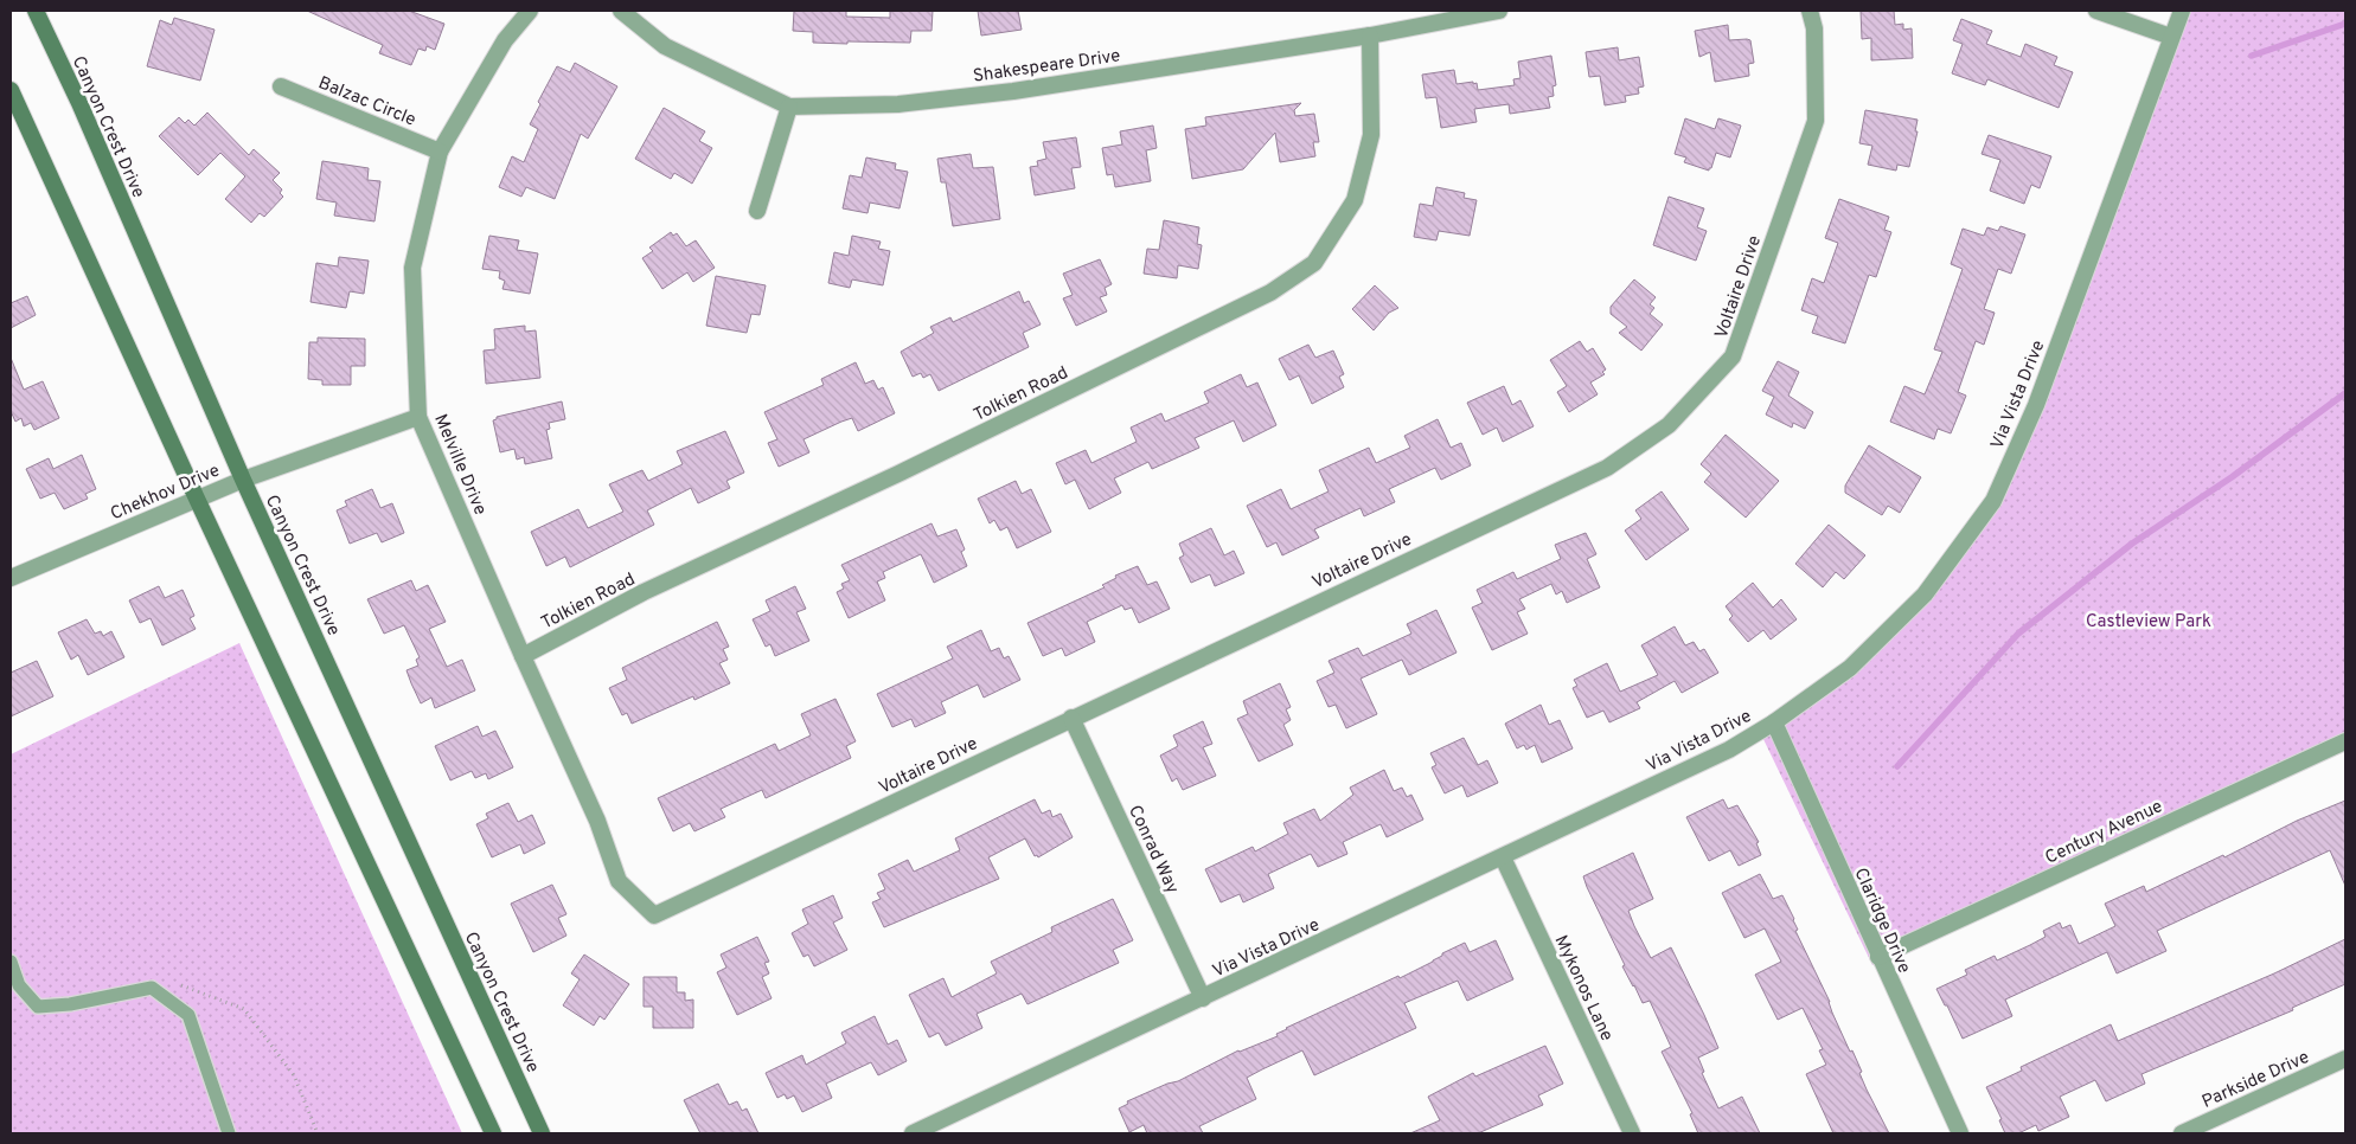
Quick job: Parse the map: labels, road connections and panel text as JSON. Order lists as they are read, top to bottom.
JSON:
{
  "streets": {
    "main road": ["Canyon Crest Drive"],
    "street": [
      "Shakespeare Drive",
      "Balzac Circle",
      "Voltaire Drive",
      "Tolkien Road",
      "Via Vista Drive",
      "Melville Drive",
      "Chekhov Drive",
      "Century Avenue",
      "Conrad Way",
      "Claridge Drive",
      "Mykonos Lane",
      "Parkside Drive"
    ]
  },
  "crossings": [
    ["Shakespeare Drive", "Tolkien Road"],
    ["Balzac Circle", "Melville Drive"],
    ["Canyon Crest Drive", "Chekhov Drive"],
    ["Voltaire Drive", "Melville Drive"],
    ["Voltaire Drive", "Conrad Way"],
    ["Tolkien Road", "Melville Drive"],
    ["Via Vista Drive", "Conrad Way"],
    ["Via Vista Drive", "Claridge Drive"],
    ["Via Vista Drive", "Mykonos Lane"],
    ["Melville Drive", "Chekhov Drive"],
    ["Century Avenue", "Claridge Drive"]
  ],
  "parks": ["Castleview Park"]
}
